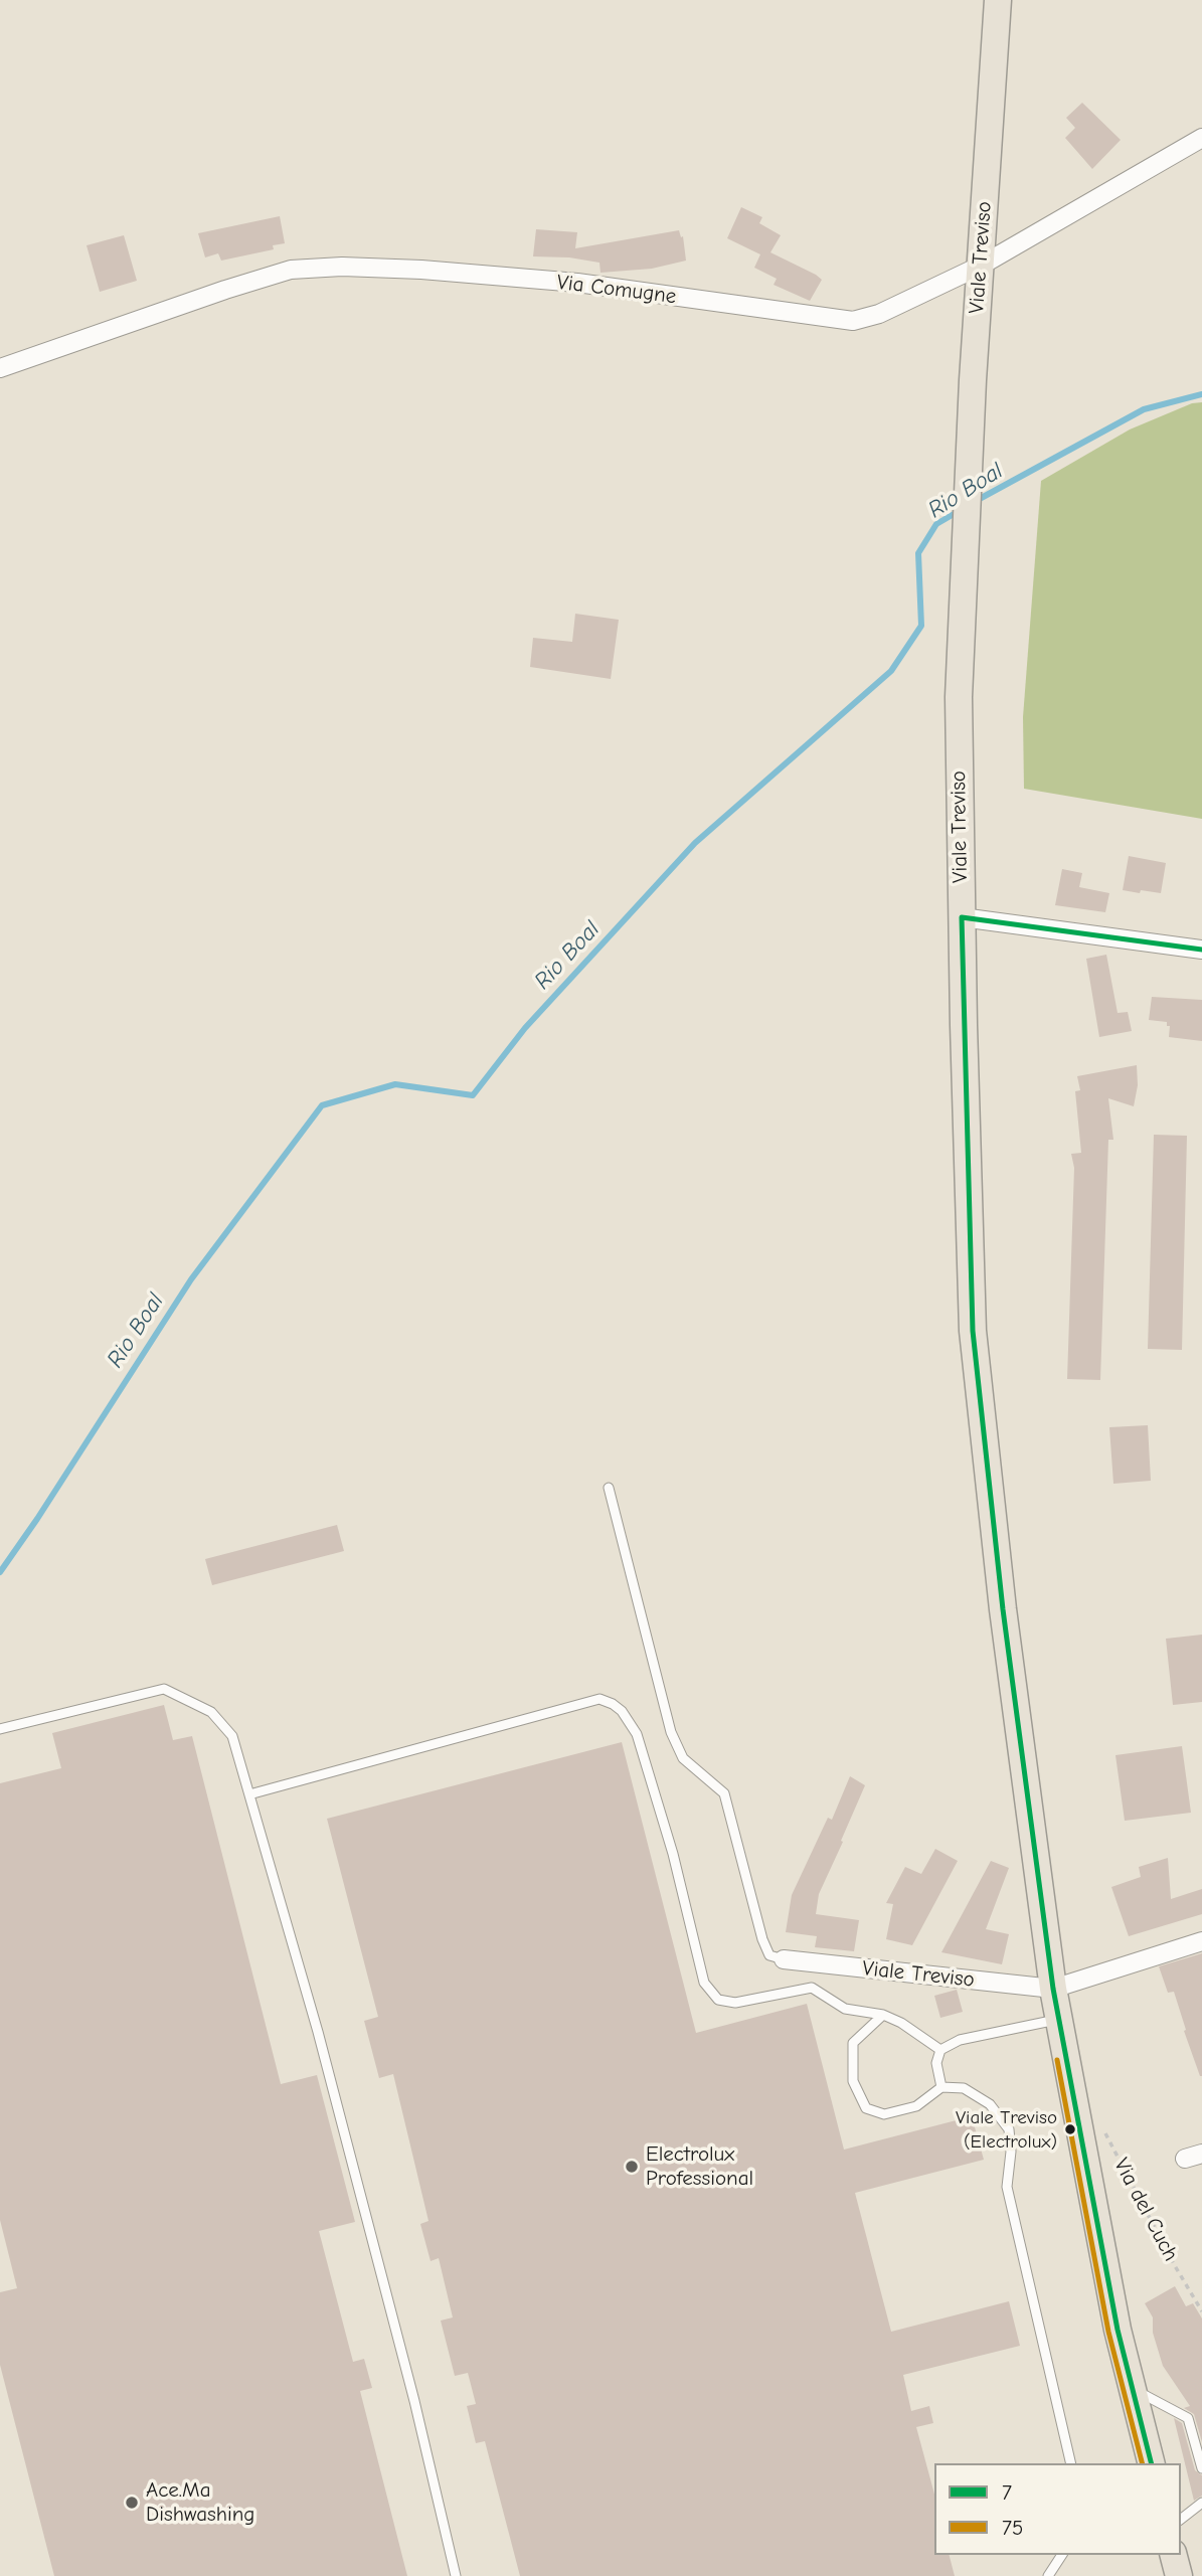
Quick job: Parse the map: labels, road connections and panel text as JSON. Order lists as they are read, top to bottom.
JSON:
{
  "streets": {
    "main road": ["Viale Treviso"],
    "street": ["Via Comugne"],
    "path": ["Via del Cuch"]
  },
  "crossings": [
    ["Viale Treviso", "Via Comugne"],
    ["Viale Treviso", "Via del Cuch"]
  ],
  "water": ["Rio Boal"],
  "places": ["Viale Treviso (Electrolux)", "Electrolux Professional", "Ace.Ma Dishwashing"],
  "lines": ["transit line 7", "transit line 75"],
  "legend": ["7", "75"]
}
